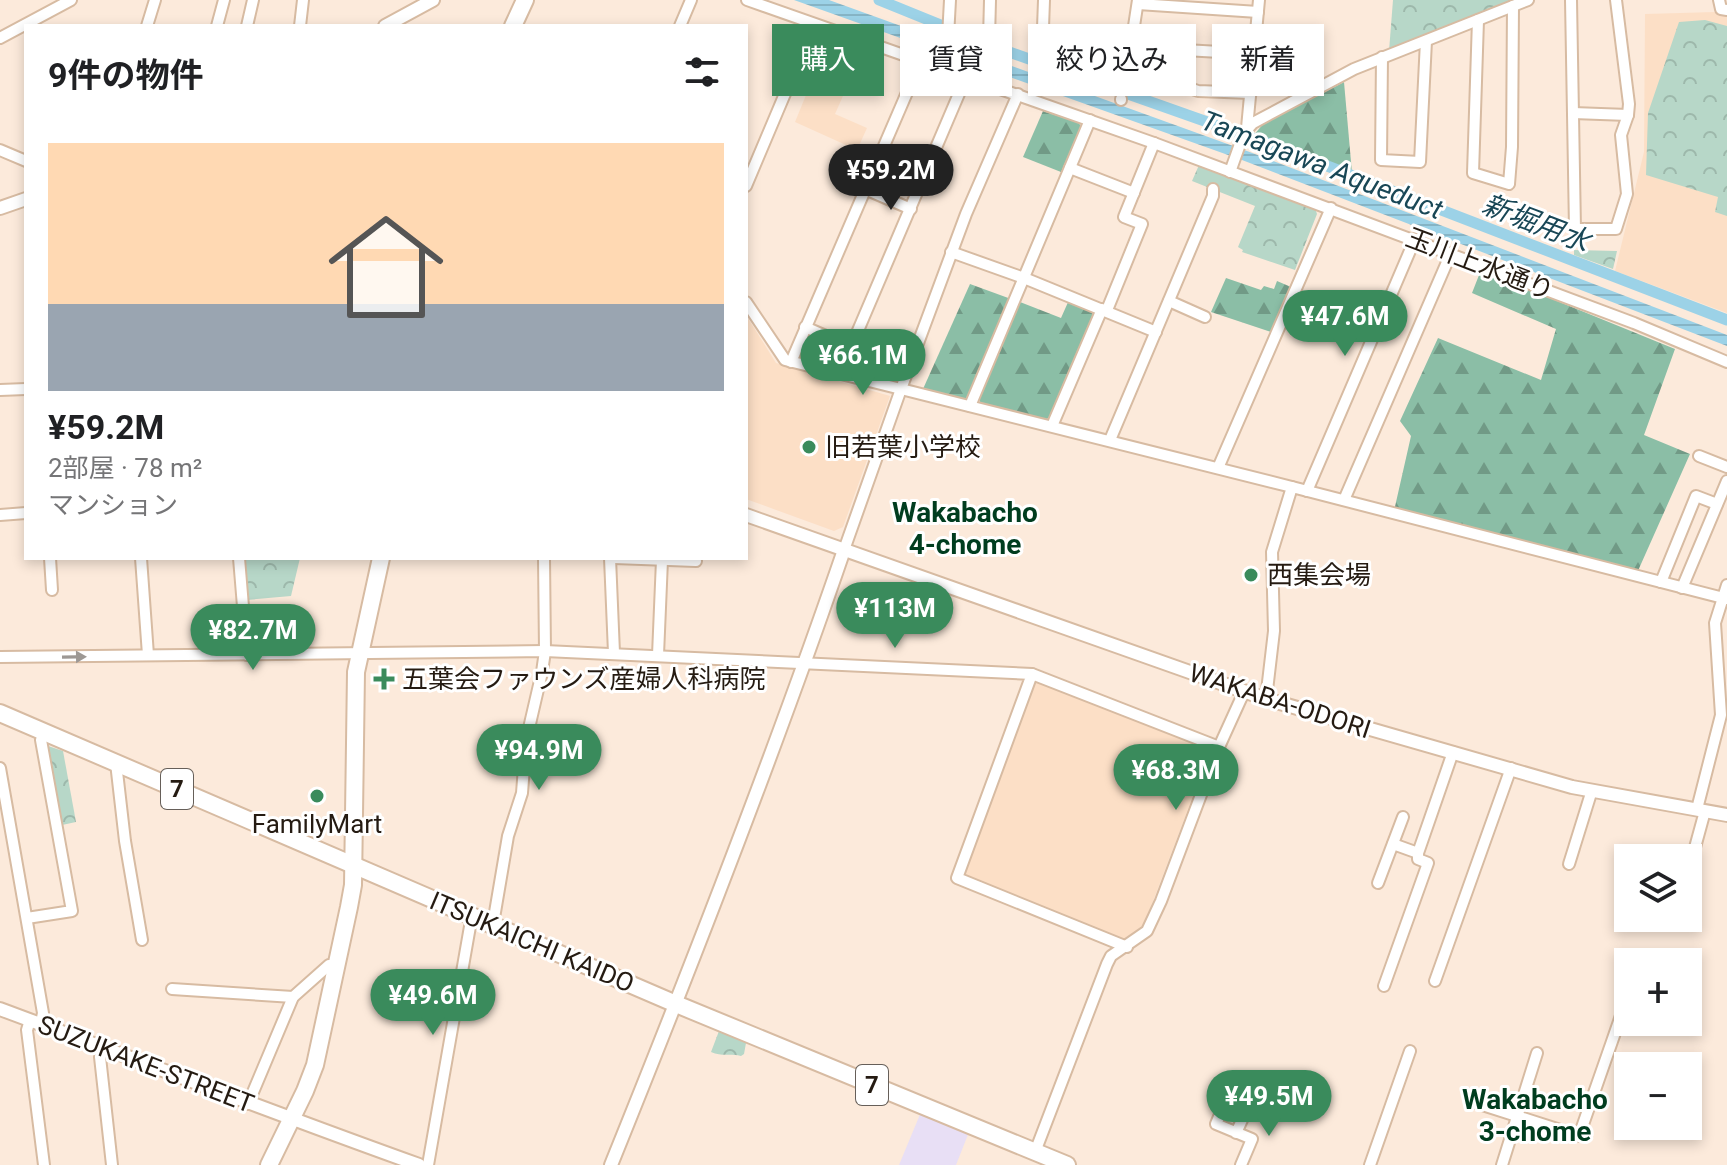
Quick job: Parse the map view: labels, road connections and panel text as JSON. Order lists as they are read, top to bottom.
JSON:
{
  "streets": {
    "main road": ["7", "ITSUKAICHI KAIDO"],
    "street": ["玉川上水通り", "WAKABA-ODORI", "SUZUKAKE-STREET"]
  },
  "districts": ["Wakabacho 4-chome", "Wakabacho 3-chome"],
  "water": ["Tamagawa Aqueduct", "新堀用水"],
  "places": {
    "other": ["旧若葉小学校", "西集会場", "FamilyMart"],
    "health": ["五葉会ファウンズ産婦人科病院"]
  },
  "page": {
    "chip": [
      "購入",
      "賃貸",
      "絞り込み",
      "新着"
    ],
    "heading": "9件の物件",
    "list": [
      {
        "name": "¥59.2M",
        "note": "2部屋 · 78 m² · マンション"
      }
    ],
    "price": [
      "¥59.2M",
      "¥47.6M",
      "¥66.1M",
      "¥113M",
      "¥82.7M",
      "¥94.9M",
      "¥68.3M",
      "¥49.6M",
      "¥49.5M"
    ],
    "map_buttons": ["+", "−"]
  }
}
